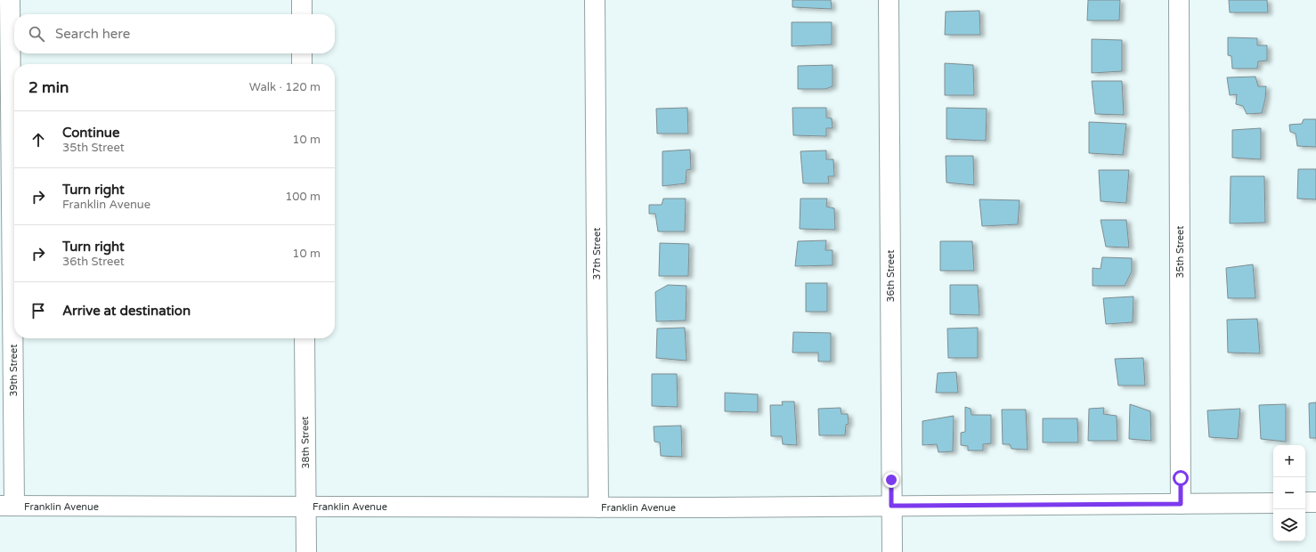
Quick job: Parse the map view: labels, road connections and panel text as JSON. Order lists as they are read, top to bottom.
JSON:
{
  "streets": {
    "street": [
      "35th Street",
      "37th Street",
      "36th Street",
      "39th Street",
      "38th Street",
      "Franklin Avenue"
    ]
  },
  "crossings": [
    ["35th Street", "Franklin Avenue"],
    ["37th Street", "Franklin Avenue"],
    ["36th Street", "Franklin Avenue"],
    ["39th Street", "Franklin Avenue"],
    ["38th Street", "Franklin Avenue"]
  ],
  "page": {
    "search": "Search here",
    "heading": ["2 min", "Walk · 120 m"],
    "list": [
      ["Continue", "35th Street", "10 m"],
      ["Turn right", "Franklin Avenue", "100 m"],
      ["Turn right", "36th Street", "10 m"],
      "Arrive at destination"
    ],
    "map_buttons": ["+", "−"]
  }
}
